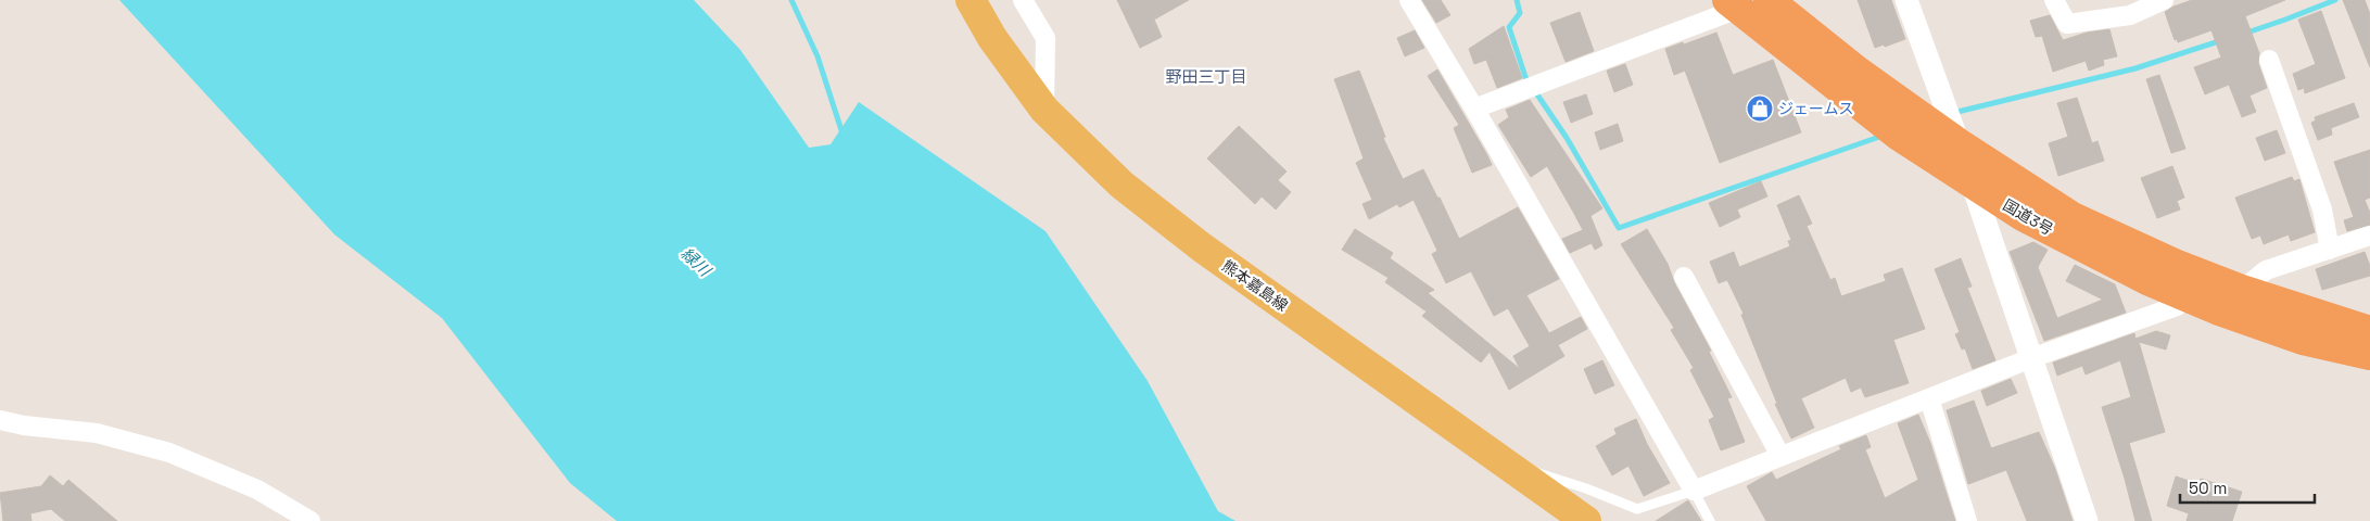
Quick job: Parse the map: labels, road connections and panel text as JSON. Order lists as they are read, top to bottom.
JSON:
{
  "streets": {
    "highway": ["国道3号"],
    "main road": ["熊本嘉島線"]
  },
  "districts": ["野田三丁目"],
  "water": ["緑川"],
  "places": {
    "shop": ["ジェームス"]
  },
  "scale_bar": "50 m"
}
